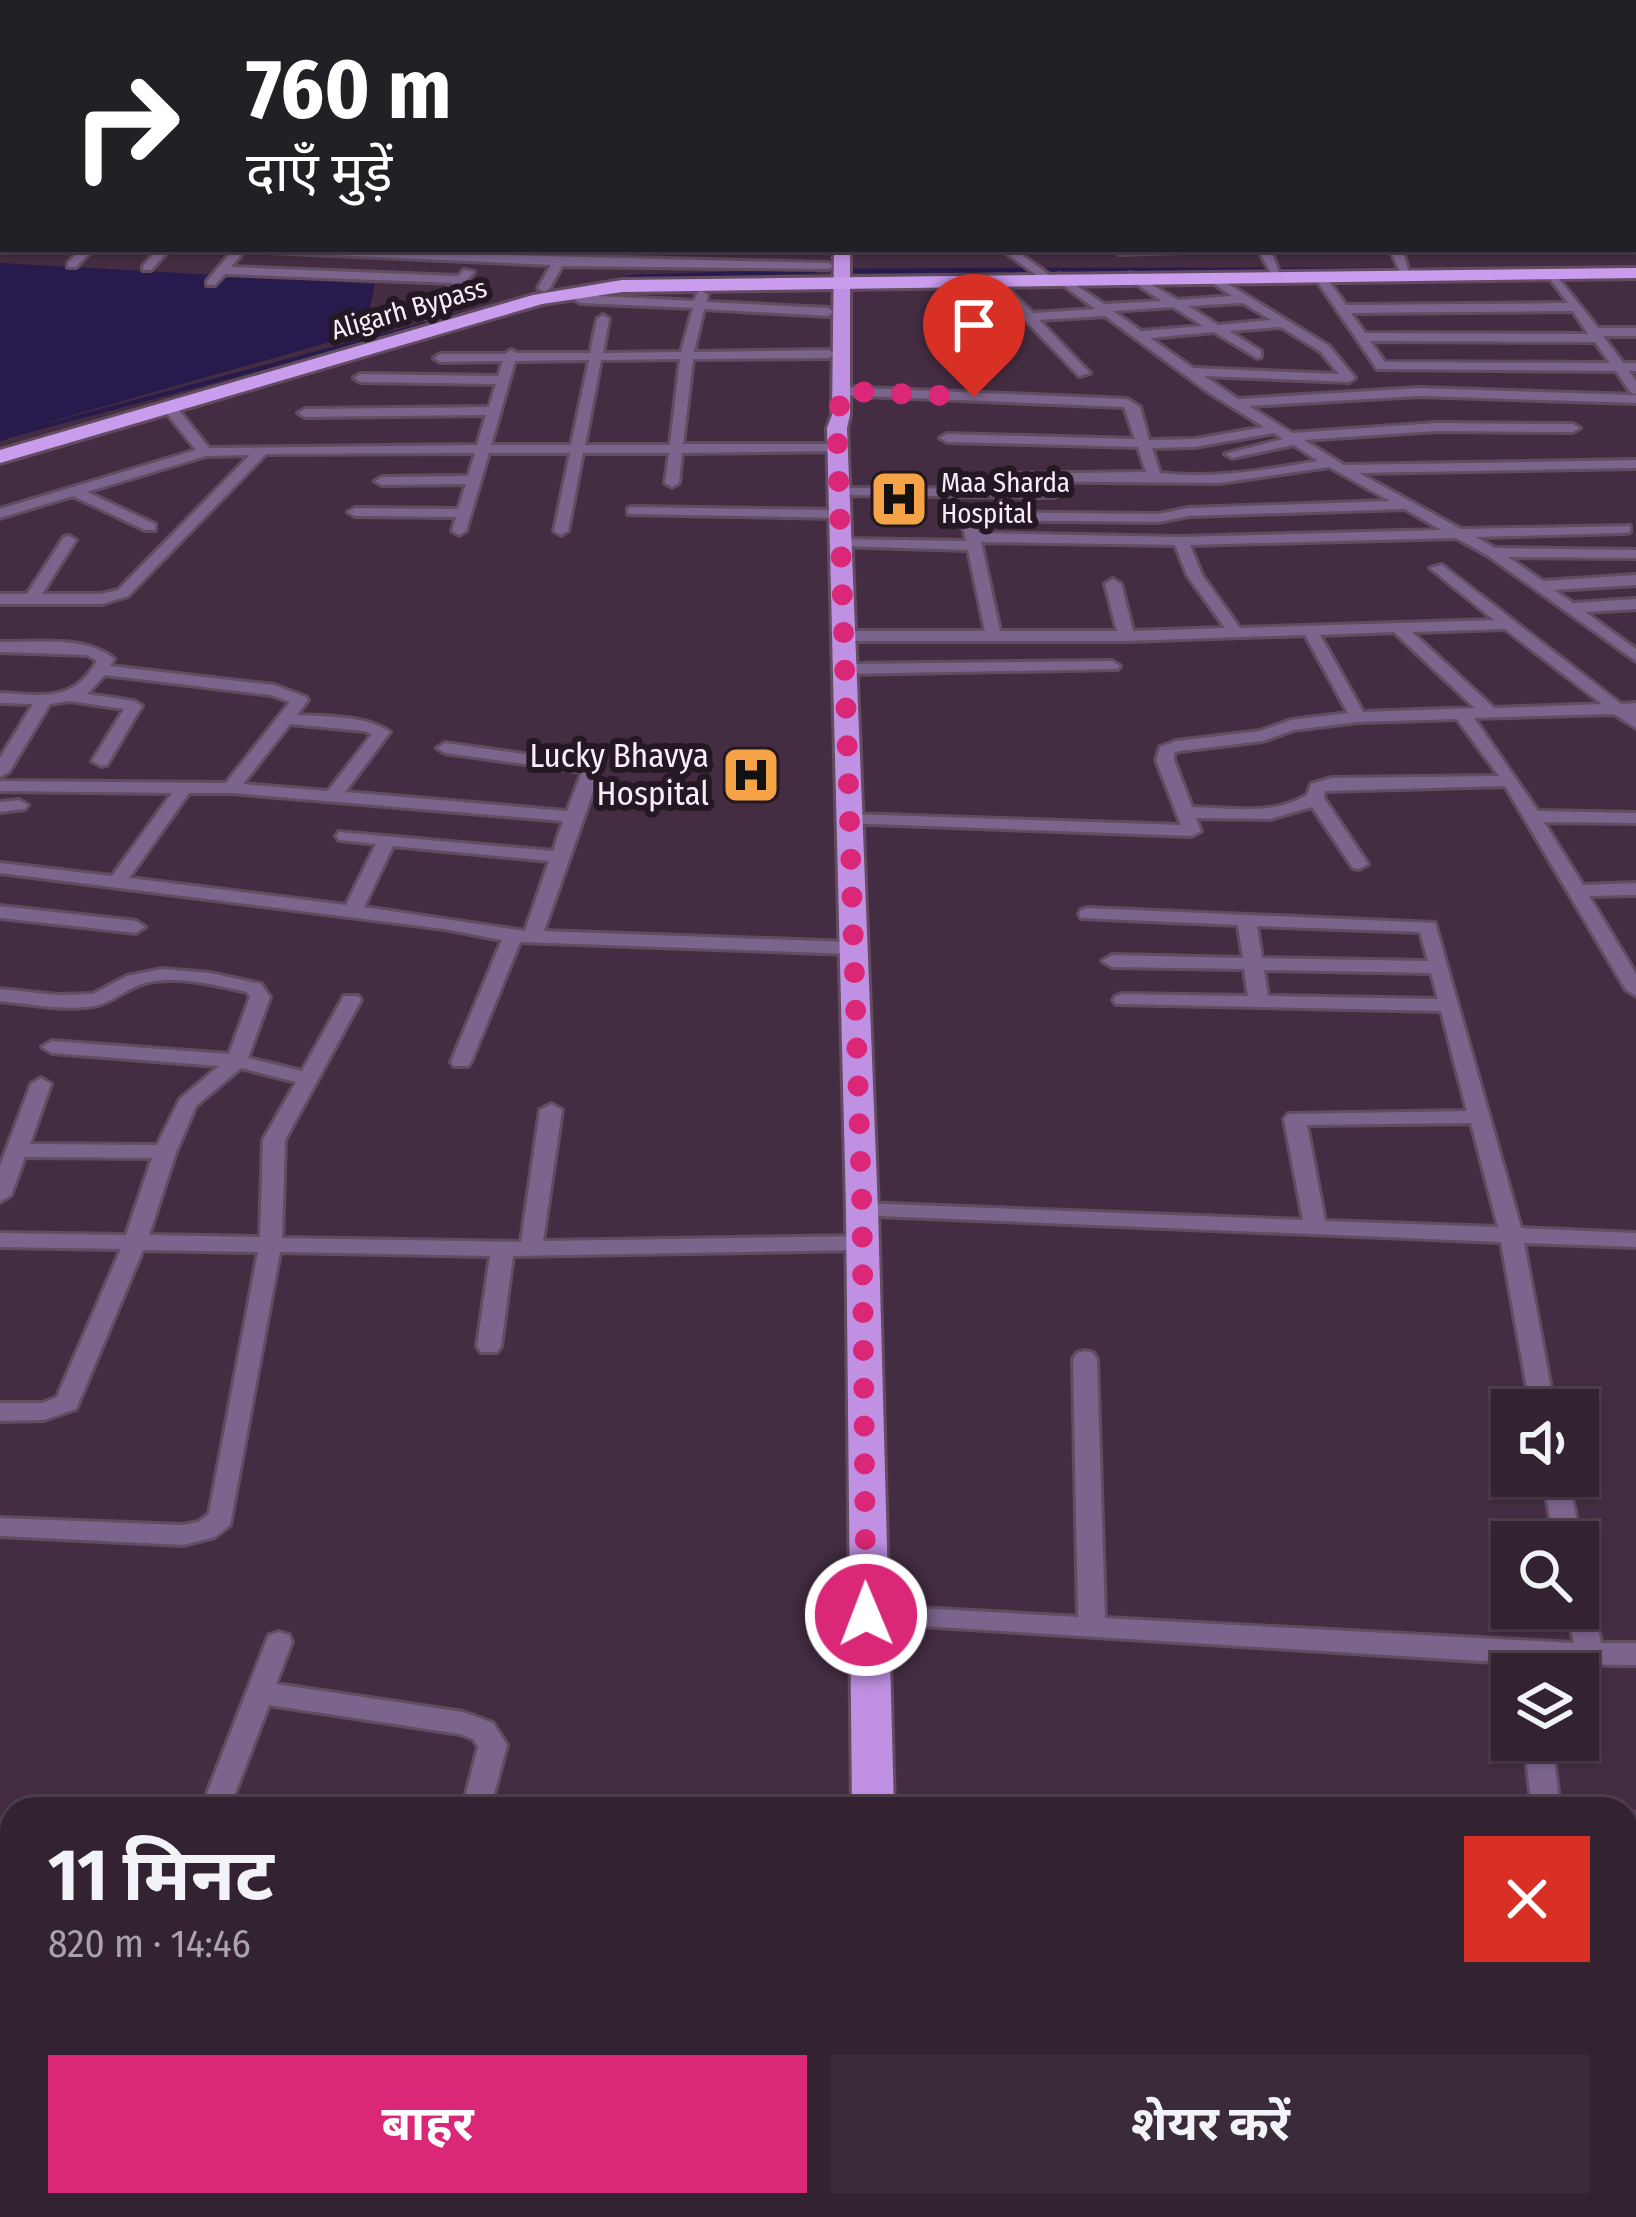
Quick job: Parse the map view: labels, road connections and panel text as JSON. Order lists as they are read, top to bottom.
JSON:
{
  "streets": {
    "highway": ["Aligarh Bypass"]
  },
  "places": {
    "hospital": ["Maa Sharda Hospital", "Lucky Bhavya Hospital"]
  },
  "page": {
    "turn": ["760 m", "दाएँ मुड़ें"],
    "heading": ["11 मिनट", "820 m · 14:46"],
    "buttons": ["बाहर", "शेयर करें"]
  }
}
